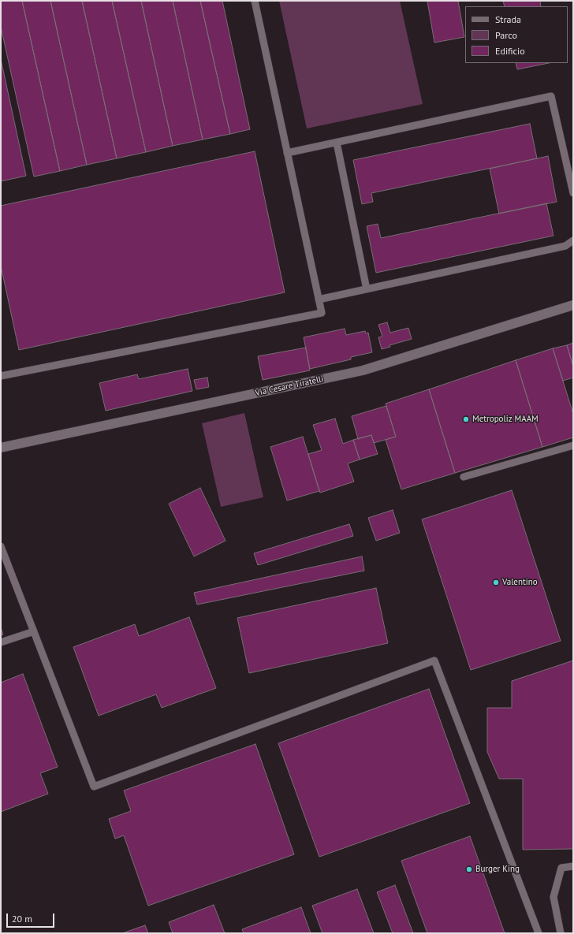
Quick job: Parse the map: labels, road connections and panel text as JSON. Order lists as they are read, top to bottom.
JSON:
{
  "streets": {
    "street": ["Via Cesare Tiratelli"]
  },
  "places": ["Metropoliz MAAM", "Valentino", "Burger King"],
  "legend": ["Strada", "Parco", "Edificio"],
  "scale_bar": "20 m"
}
